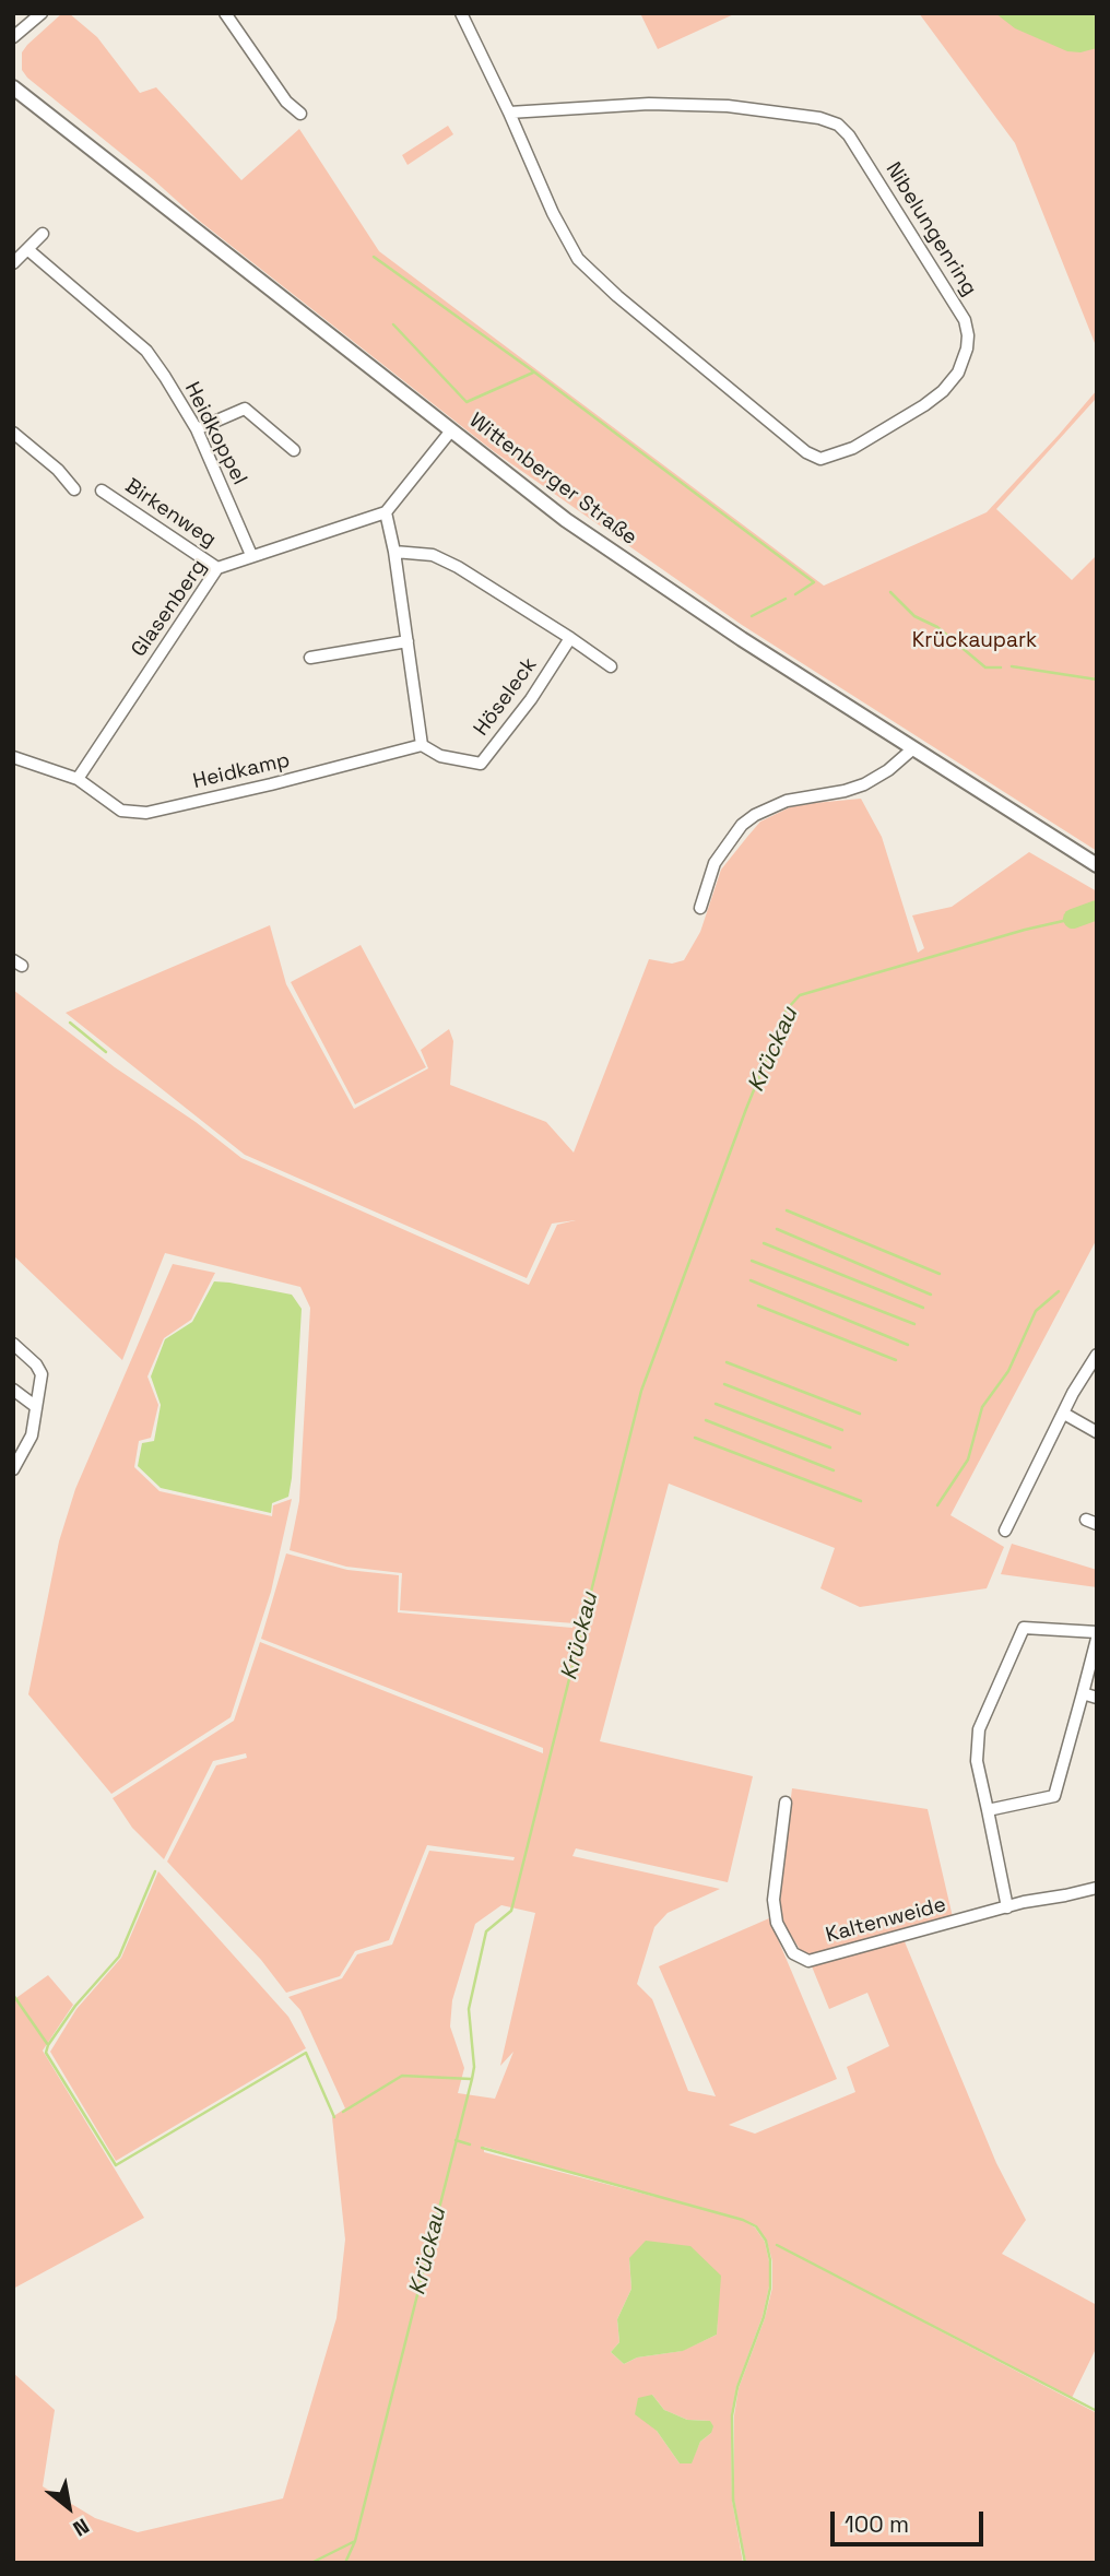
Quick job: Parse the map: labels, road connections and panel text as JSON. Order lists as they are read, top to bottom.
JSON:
{
  "streets": {
    "main road": ["Wittenberger Straße"],
    "street": [
      "Nibelungenring",
      "Heidkoppel",
      "Birkenweg",
      "Glasenberg",
      "Höseleck",
      "Heidkamp",
      "Kaltenweide"
    ]
  },
  "crossings": [
    ["Heidkoppel", "Glasenberg"],
    ["Birkenweg", "Glasenberg"],
    ["Glasenberg", "Heidkamp"],
    ["Höseleck", "Heidkamp"]
  ],
  "water": ["Krückau"],
  "parks": ["Krückaupark"],
  "scale_bar": "100 m",
  "north": "bottom right"
}
